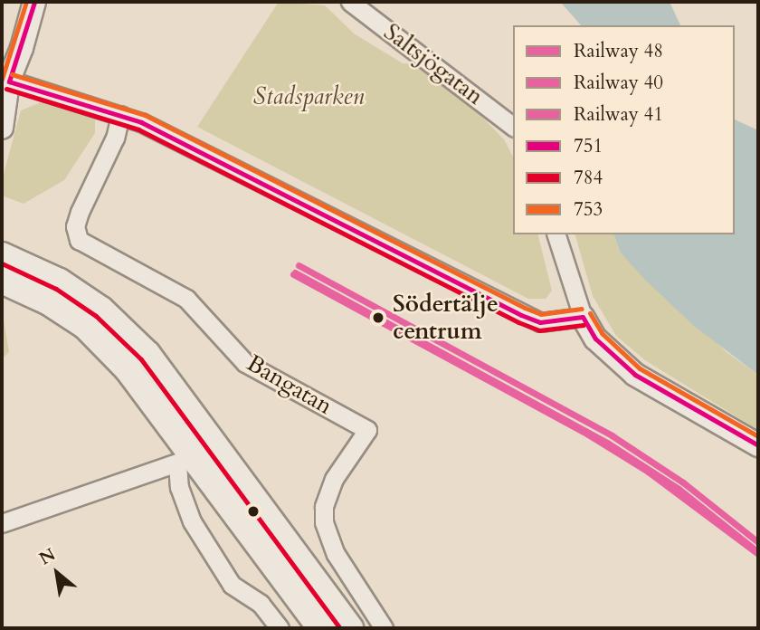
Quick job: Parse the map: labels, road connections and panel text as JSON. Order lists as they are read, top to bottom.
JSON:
{
  "streets": {
    "street": ["Saltsjögatan", "Bangatan"]
  },
  "parks": ["Stadsparken"],
  "places": ["Södertälje centrum"],
  "lines": [
    "transit line 751",
    "transit line 753",
    "transit line 784",
    "rail line 40",
    "rail line 41",
    "rail line 48"
  ],
  "legend": [
    "Railway 48",
    "Railway 40",
    "Railway 41",
    "751",
    "784",
    "753"
  ],
  "north": "top left"
}
